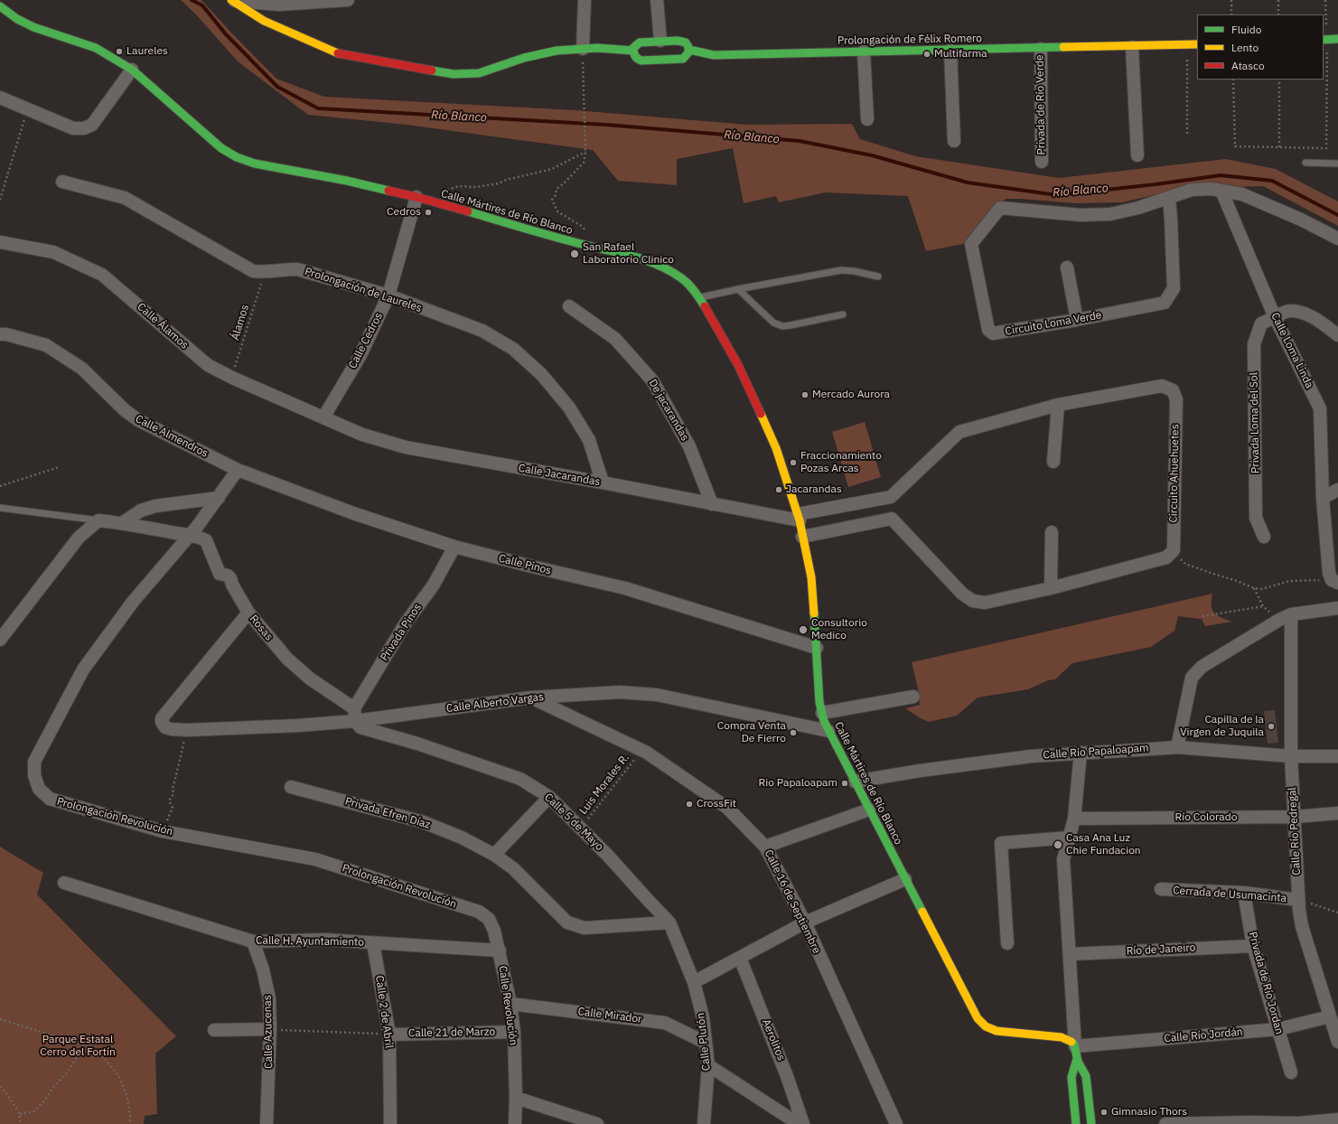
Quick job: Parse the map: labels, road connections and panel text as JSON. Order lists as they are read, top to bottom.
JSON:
{
  "streets": {
    "main road": ["Prolongación de Félix Romero", "Calle Mártires de Río Blanco"],
    "street": [
      "Privada de Río Verde",
      "Prolongación de Laureles",
      "Circuito Loma Verde",
      "Calle Álamos",
      "Calle Cedros",
      "Calle Loma Linda",
      "De jacarandas",
      "Privada Loma del Sol",
      "Calle Almendros",
      "Circuito Ahuehuetes",
      "Calle Jacarandas",
      "Calle Pinos",
      "Rosas",
      "Privada Pinos",
      "Calle Alberto Vargas",
      "Calle Río Papaloapam",
      "Privada Efren Díaz",
      "Prolongación Revolución",
      "Río Colorado",
      "Calle 5 de Mayo",
      "Calle Río Pedregal",
      "Cerrada de Usumacinta",
      "Calle 16 de Septiembre",
      "Calle H. Ayuntamiento",
      "Río de Janeiro",
      "Privada de Río Jordan",
      "Calle Revolución",
      "Calle 2 de Abril",
      "Calle Mirador",
      "Calle Azucenas",
      "Calle 21 de Marzo",
      "Calle Río Jordán",
      "Aerolitos",
      "Calle Plutón"
    ],
    "path": ["Álamos", "Luis Morales R."]
  },
  "crossings": [
    ["Prolongación de Félix Romero", "Privada de Río Verde"],
    ["Calle Mártires de Río Blanco", "Calle Cedros"],
    ["Calle Mártires de Río Blanco", "Circuito Ahuehuetes"],
    ["Calle Mártires de Río Blanco", "Calle Jacarandas"],
    ["Calle Mártires de Río Blanco", "Calle Pinos"],
    ["Calle Mártires de Río Blanco", "Calle Alberto Vargas"],
    ["Calle Mártires de Río Blanco", "Calle Río Papaloapam"],
    ["Calle Mártires de Río Blanco", "Calle Río Jordán"],
    ["Prolongación de Laureles", "Álamos"],
    ["Prolongación de Laureles", "Calle Cedros"],
    ["Prolongación de Laureles", "Calle Jacarandas"],
    ["Álamos", "Calle Álamos"],
    ["Calle Álamos", "Calle Cedros"],
    ["Calle Álamos", "Calle Jacarandas"],
    ["Calle Cedros", "Calle Jacarandas"],
    ["Calle Loma Linda", "Privada Loma del Sol"],
    ["De jacarandas", "Calle Jacarandas"],
    ["Calle Almendros", "Calle Pinos"],
    ["Calle Almendros", "Prolongación Revolución"],
    ["Circuito Ahuehuetes", "Calle Jacarandas"],
    ["Calle Pinos", "Privada Pinos"],
    ["Calle Pinos", "Prolongación Revolución"],
    ["Rosas", "Privada Pinos"],
    ["Rosas", "Calle Alberto Vargas"],
    ["Rosas", "Prolongación Revolución"],
    ["Rosas", "Calle 5 de Mayo"],
    ["Privada Pinos", "Calle Alberto Vargas"],
    ["Privada Pinos", "Calle 5 de Mayo"],
    ["Calle Alberto Vargas", "Calle 5 de Mayo"],
    ["Calle Alberto Vargas", "Calle 16 de Septiembre"],
    ["Calle Río Papaloapam", "Calle Río Pedregal"],
    ["Luis Morales R.", "Calle 5 de Mayo"],
    ["Luis Morales R.", "Calle 16 de Septiembre"],
    ["Privada Efren Díaz", "Calle 5 de Mayo"],
    ["Prolongación Revolución", "Calle Revolución"],
    ["Río Colorado", "Calle Río Pedregal"],
    ["Calle 5 de Mayo", "Calle Plutón"],
    ["Calle Río Pedregal", "Cerrada de Usumacinta"],
    ["Calle Río Pedregal", "Calle Río Jordán"],
    ["Cerrada de Usumacinta", "Privada de Río Jordan"],
    ["Calle H. Ayuntamiento", "Calle Revolución"],
    ["Calle H. Ayuntamiento", "Calle 2 de Abril"],
    ["Calle H. Ayuntamiento", "Calle Azucenas"],
    ["Río de Janeiro", "Privada de Río Jordan"],
    ["Privada de Río Jordan", "Calle Río Jordán"],
    ["Calle Revolución", "Calle Mirador"],
    ["Calle Revolución", "Calle 21 de Marzo"],
    ["Calle 2 de Abril", "Calle 21 de Marzo"],
    ["Calle Mirador", "Calle Plutón"]
  ],
  "water": ["Río Blanco"],
  "parks": ["Parque Estatal Cerro del Fortín"],
  "places": [
    "Laureles",
    "Multifarma",
    "Cedros",
    "San Rafael Laboratorio Clinico",
    "Mercado Aurora",
    "Fraccionamiento Pozas Arcas",
    "Jacarandas",
    "Consultorio Medico",
    "Capilla de la Virgen de Juquila",
    "Compra Venta De Fierro",
    "Rio Papaloapam",
    "CrossFit",
    "Casa Ana Luz Chie Fundacion",
    "Gimnasio Thors"
  ],
  "legend": ["Fluido", "Lento", "Atasco"]
}
